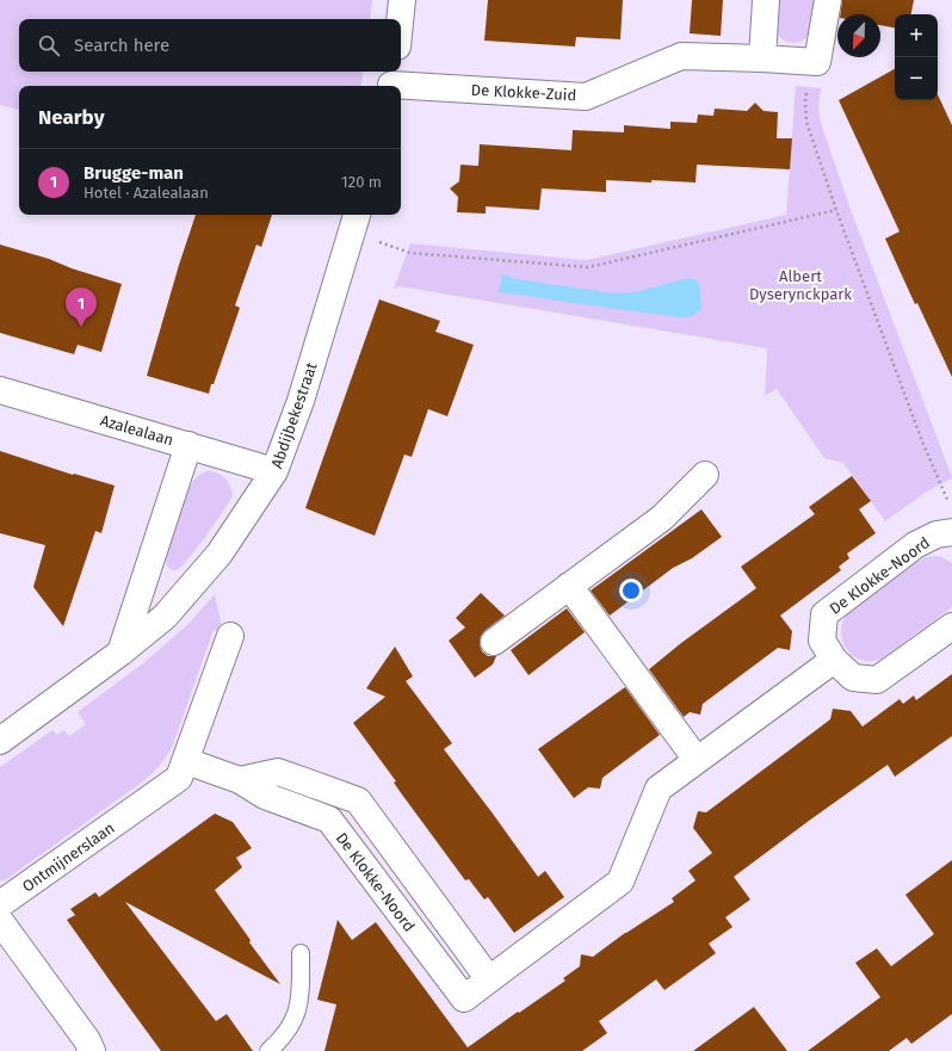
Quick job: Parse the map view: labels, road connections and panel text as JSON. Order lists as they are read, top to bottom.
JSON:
{
  "streets": {
    "street": [
      "De Klokke-Zuid",
      "Abdijbekestraat",
      "Azalealaan",
      "De Klokke-Noord",
      "Ontmijnerslaan"
    ]
  },
  "crossings": [
    ["Abdijbekestraat", "Azalealaan"],
    ["De Klokke-Noord", "Ontmijnerslaan"]
  ],
  "parks": ["Albert Dyserynckpark"],
  "north": "bottom left",
  "page": {
    "map_buttons": ["+", "−"],
    "search": "Search here",
    "heading": "Nearby",
    "list": [
      {
        "mark": "1",
        "name": "Brugge-man",
        "note": "Hotel · Azalealaan",
        "value": "120 m"
      }
    ],
    "pins": "1"
  }
}
